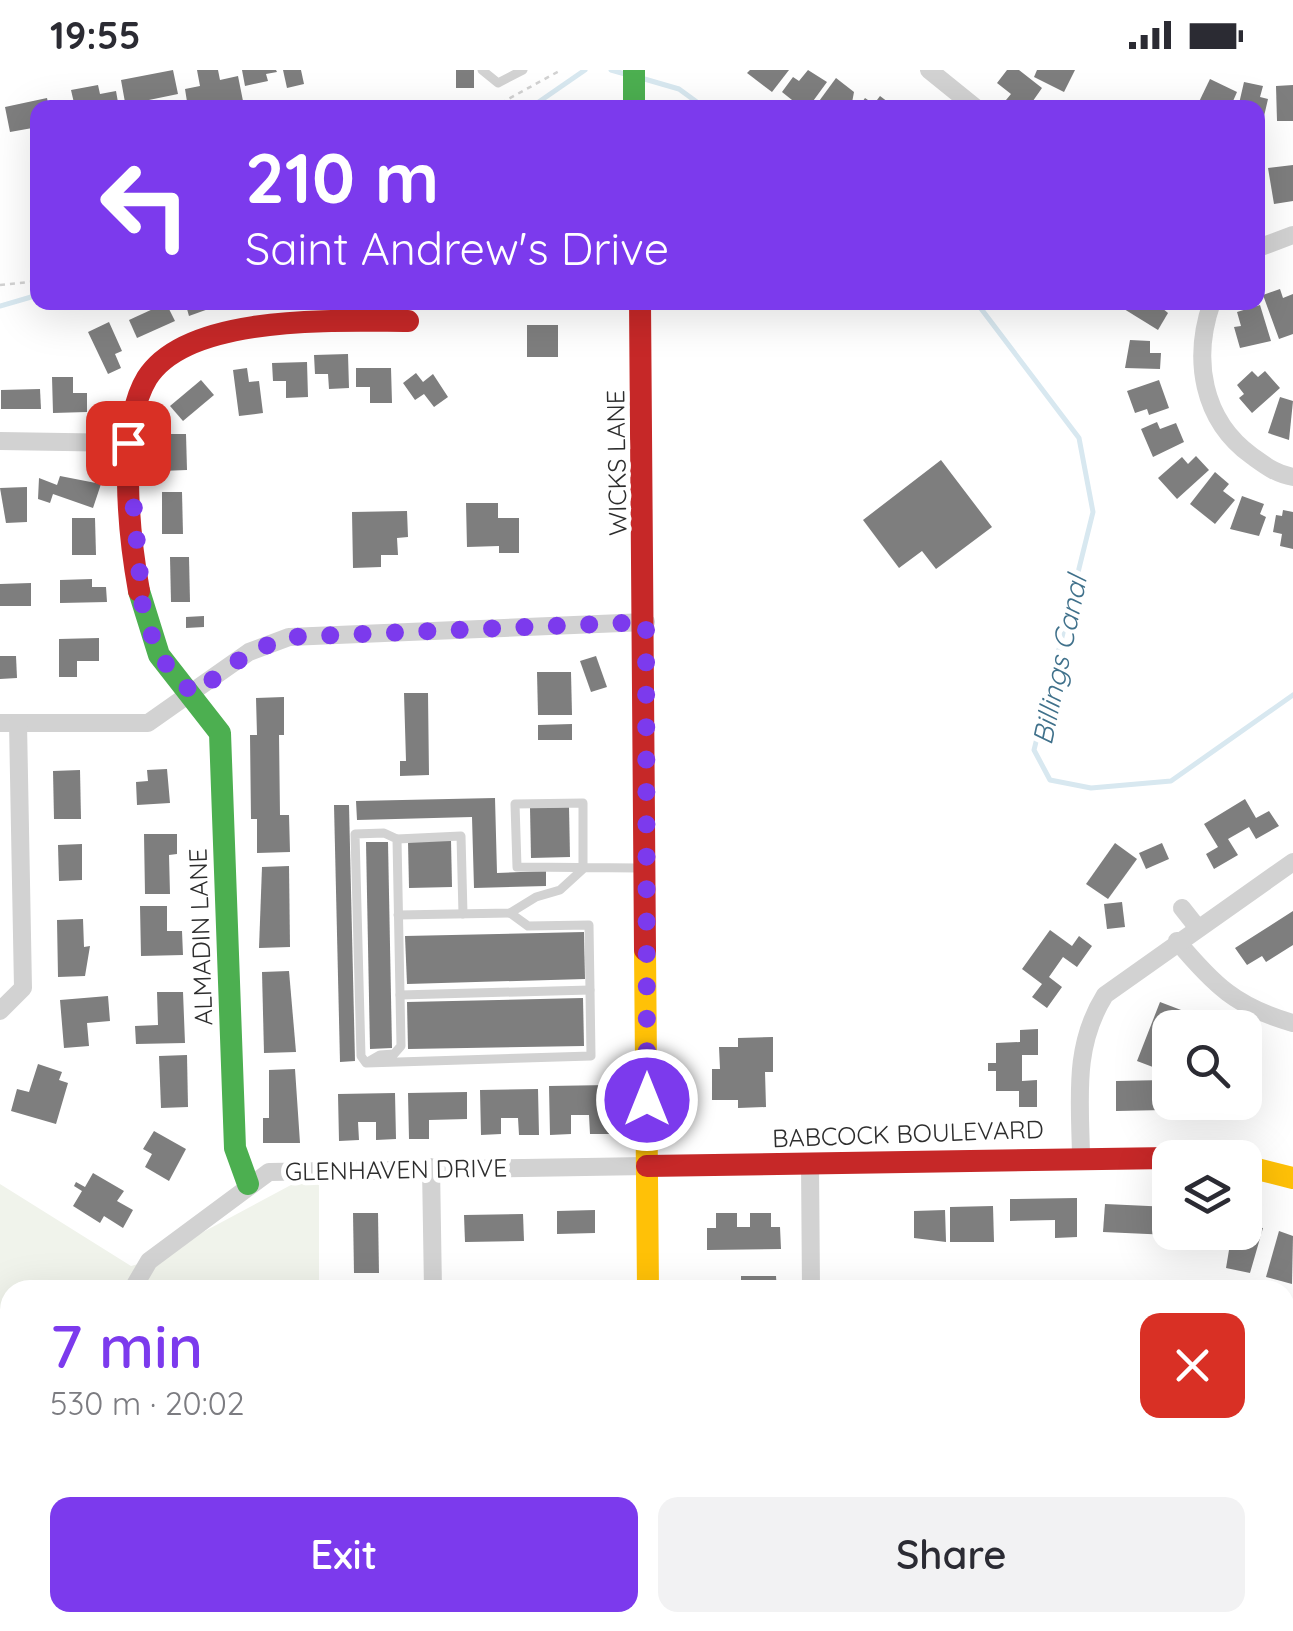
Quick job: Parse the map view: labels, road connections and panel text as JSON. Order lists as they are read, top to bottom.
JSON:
{
  "streets": {
    "street": [
      "WICKS LANE",
      "ALMADIN LANE",
      "BABCOCK BOULEVARD",
      "GLENHAVEN DRIVE"
    ]
  },
  "crossings": [
    ["WICKS LANE", "BABCOCK BOULEVARD"],
    ["WICKS LANE", "GLENHAVEN DRIVE"],
    ["ALMADIN LANE", "GLENHAVEN DRIVE"],
    ["BABCOCK BOULEVARD", "GLENHAVEN DRIVE"]
  ],
  "water": ["Billings Canal"],
  "page": {
    "status": "19:55",
    "turn": ["210 m", "Saint Andrew's Drive"],
    "heading": ["7 min", "530 m · 20:02"],
    "buttons": ["Exit", "Share"]
  }
}
